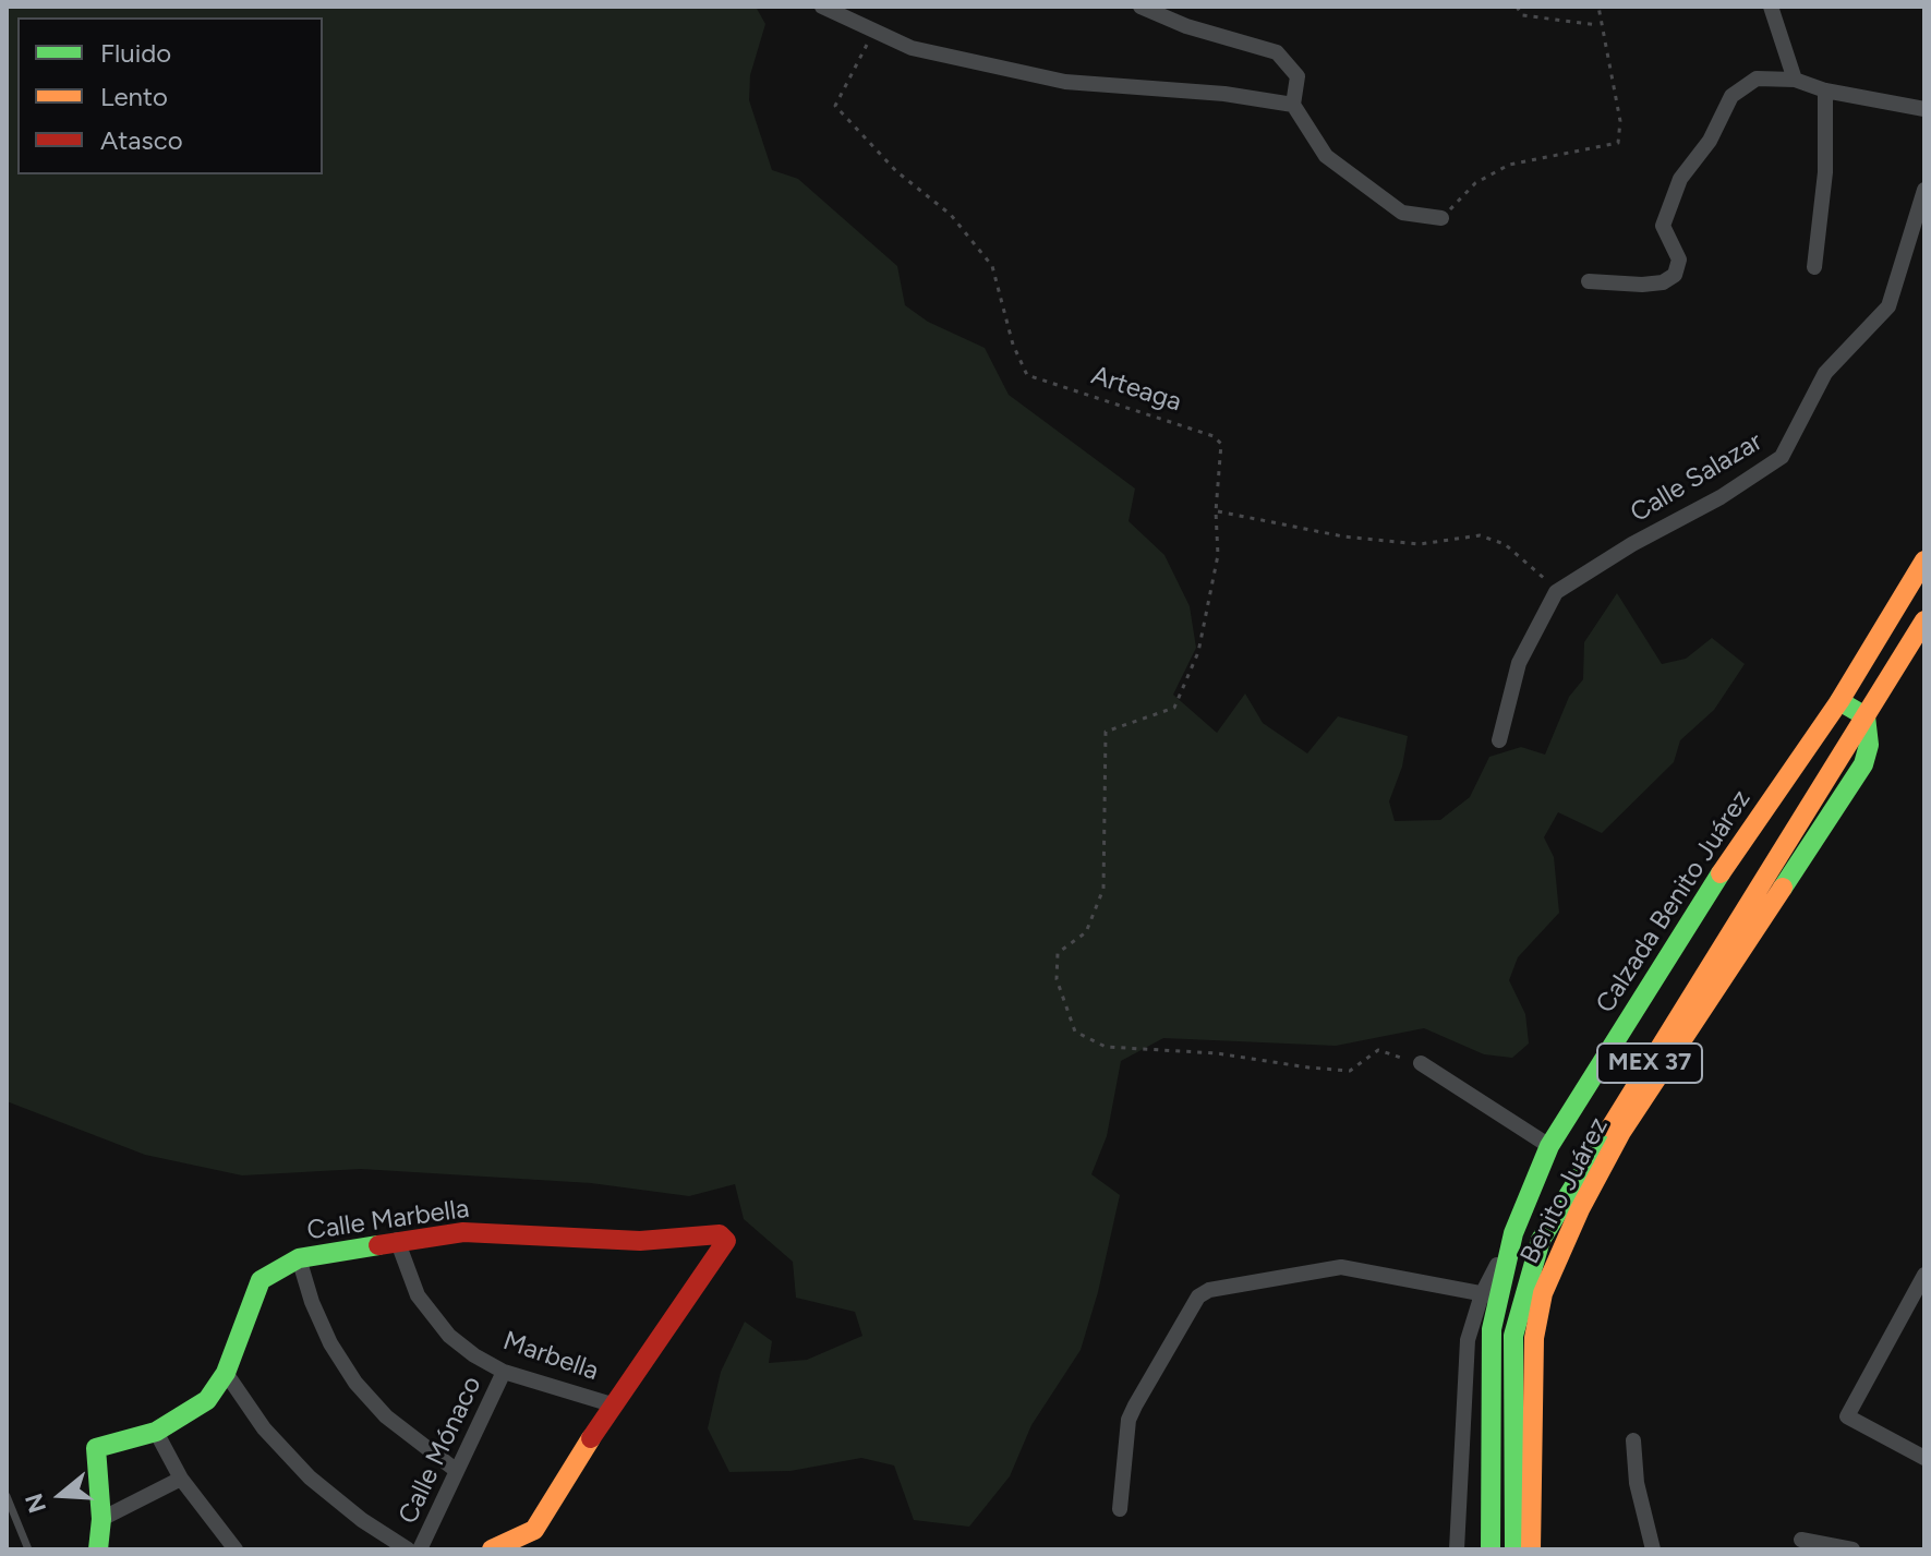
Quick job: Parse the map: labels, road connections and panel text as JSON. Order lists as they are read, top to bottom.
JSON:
{
  "streets": {
    "street": [
      "Calle Salazar",
      "Calzada Benito Juárez",
      "MEX 37",
      "Benito Juárez",
      "Calle Marbella",
      "Marbella",
      "Calle Mónaco"
    ],
    "path": ["Arteaga"]
  },
  "crossings": [
    ["MEX 37", "Benito Juárez"],
    ["Calle Marbella", "Marbella"],
    ["Marbella", "Calle Mónaco"]
  ],
  "legend": ["Fluido", "Lento", "Atasco"],
  "north": "left"
}
